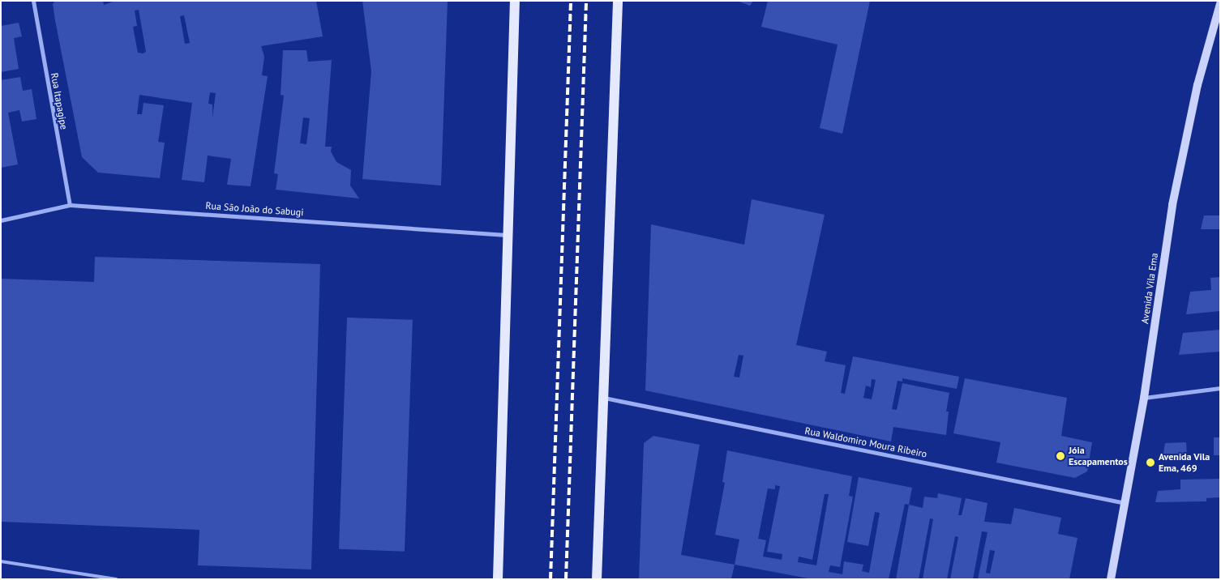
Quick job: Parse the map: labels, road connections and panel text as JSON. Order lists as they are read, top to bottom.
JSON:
{
  "streets": {
    "main road": ["Avenida Vila Ema"],
    "street": ["Rua Itapagipe", "Rua São João do Sabugi", "Rua Waldomiro Moura Ribeiro"]
  },
  "crossings": [
    ["Rua Itapagipe", "Rua São João do Sabugi"],
    ["Avenida Vila Ema", "Rua Waldomiro Moura Ribeiro"]
  ],
  "places": ["Jóia Escapamentos", "Avenida Vila Ema, 469"]
}
